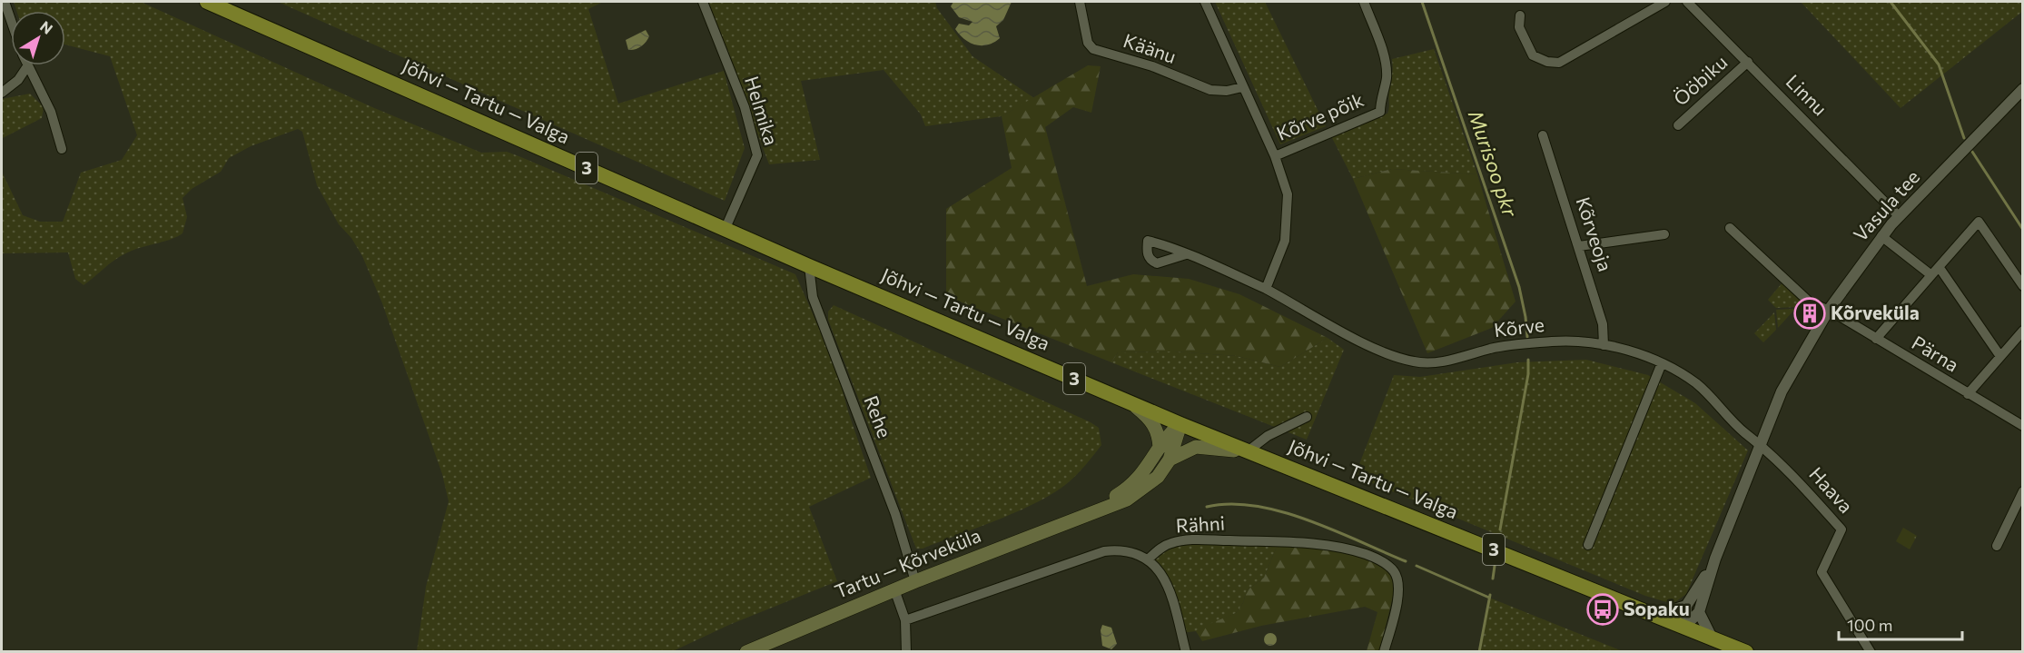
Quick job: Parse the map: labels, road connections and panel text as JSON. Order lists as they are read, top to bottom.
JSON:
{
  "streets": {
    "highway": ["Jõhvi — Tartu — Valga", "3"],
    "main road": ["Tartu — Kõrveküla"],
    "street": [
      "Käänu",
      "Ööbiku",
      "Linnu",
      "Helmika",
      "Kõrve põik",
      "Vasula tee",
      "Kõrveoja",
      "Kõrve",
      "Pärna",
      "Rehe",
      "Haava",
      "Rähni"
    ]
  },
  "crossings": [
    ["Ööbiku", "Linnu"],
    ["Linnu", "Vasula tee"],
    ["Jõhvi — Tartu — Valga", "Helmika"],
    ["Jõhvi — Tartu — Valga", "Vasula tee"],
    ["Jõhvi — Tartu — Valga", "Rehe"],
    ["Jõhvi — Tartu — Valga", "Tartu — Kõrveküla"],
    ["Vasula tee", "Kõrve"],
    ["Vasula tee", "Pärna"],
    ["Vasula tee", "Haava"],
    ["Kõrveoja", "Kõrve"],
    ["Kõrve", "Haava"],
    ["Rehe", "Tartu — Kõrveküla"]
  ],
  "water": ["Murisoo pkr"],
  "places": {
    "building": ["Kõrveküla"],
    "bus stop": ["Sopaku"]
  },
  "scale_bar": "100 m",
  "north": "top right"
}
